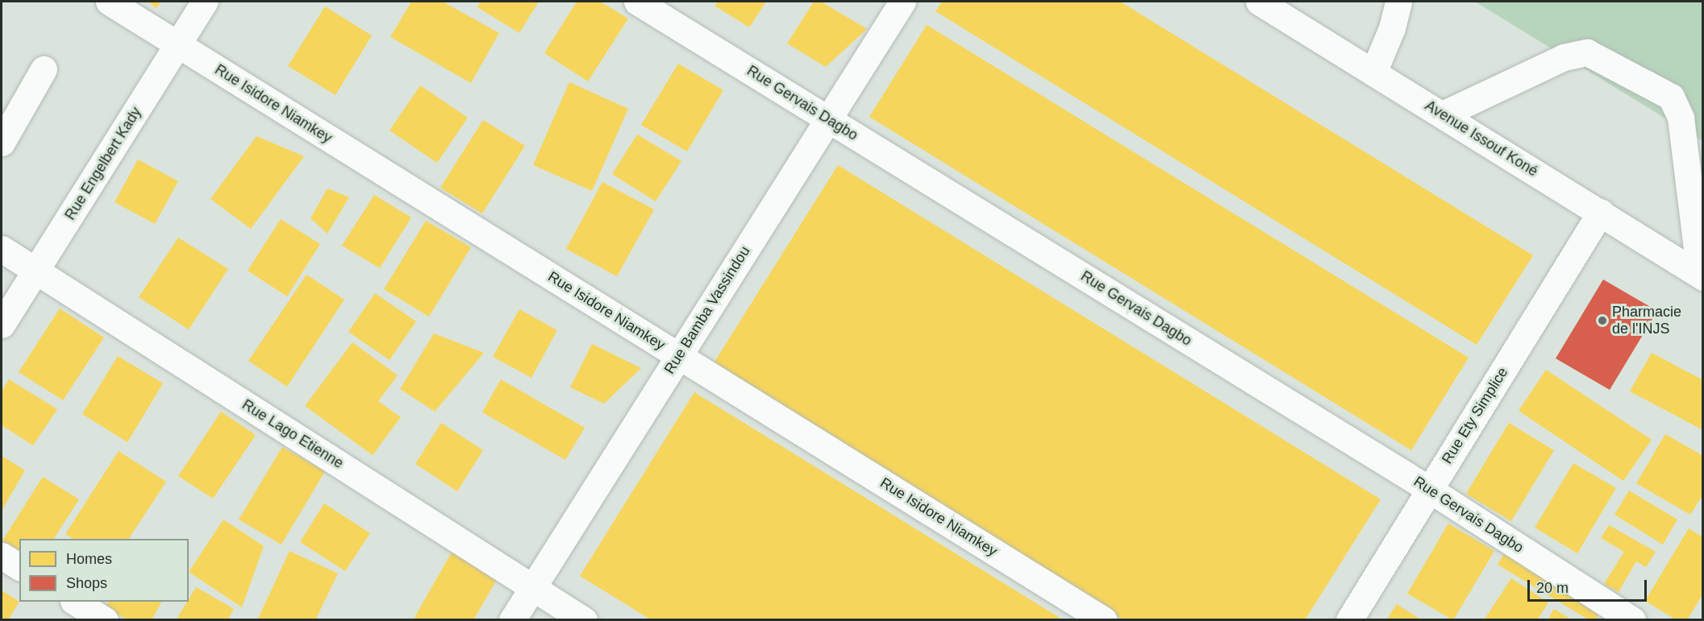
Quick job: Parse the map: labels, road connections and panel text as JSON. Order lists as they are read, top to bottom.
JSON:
{
  "streets": {
    "main road": [
      "Rue Gervais Dagbo",
      "Rue Isidore Niamkey",
      "Avenue Issouf Koné",
      "Rue Engelbert Kady",
      "Rue Bamba Vassindou",
      "Rue Ety Simplice",
      "Rue Lago Etienne"
    ]
  },
  "crossings": [
    ["Rue Gervais Dagbo", "Rue Bamba Vassindou"],
    ["Rue Gervais Dagbo", "Rue Ety Simplice"],
    ["Rue Isidore Niamkey", "Rue Engelbert Kady"],
    ["Rue Isidore Niamkey", "Rue Bamba Vassindou"],
    ["Avenue Issouf Koné", "Rue Ety Simplice"],
    ["Rue Engelbert Kady", "Rue Lago Etienne"],
    ["Rue Bamba Vassindou", "Rue Lago Etienne"]
  ],
  "places": ["Pharmacie de l'INJS"],
  "legend": ["Homes", "Shops"],
  "scale_bar": "20 m"
}
